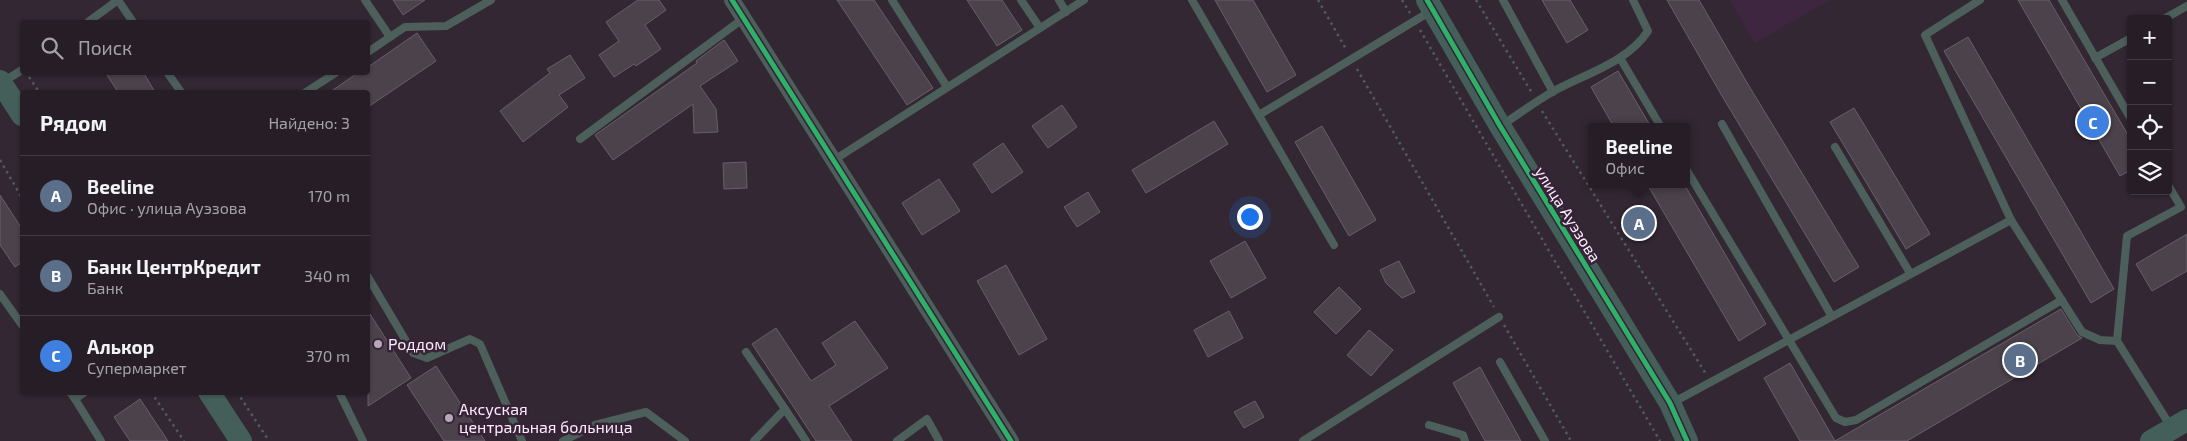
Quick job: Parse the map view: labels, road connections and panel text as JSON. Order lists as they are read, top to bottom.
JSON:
{
  "streets": {
    "street": ["улица Ауэзова"]
  },
  "places": ["Роддом", "Аксуская центральная больница"],
  "page": {
    "map_buttons": ["+", "−"],
    "search": "Поиск",
    "heading": ["Рядом", "Найдено: 3"],
    "pins": ["C", "A", "B"],
    "popup": ["Beeline", "Офис"],
    "list": [
      {
        "mark": "A",
        "name": "Beeline",
        "note": "Офис · улица Ауэзова",
        "value": "170 m"
      },
      {
        "mark": "B",
        "name": "Банк ЦентрКредит",
        "note": "Банк",
        "value": "340 m"
      },
      {
        "mark": "C",
        "name": "Алькор",
        "note": "Супермаркет",
        "value": "370 m"
      }
    ]
  }
}
